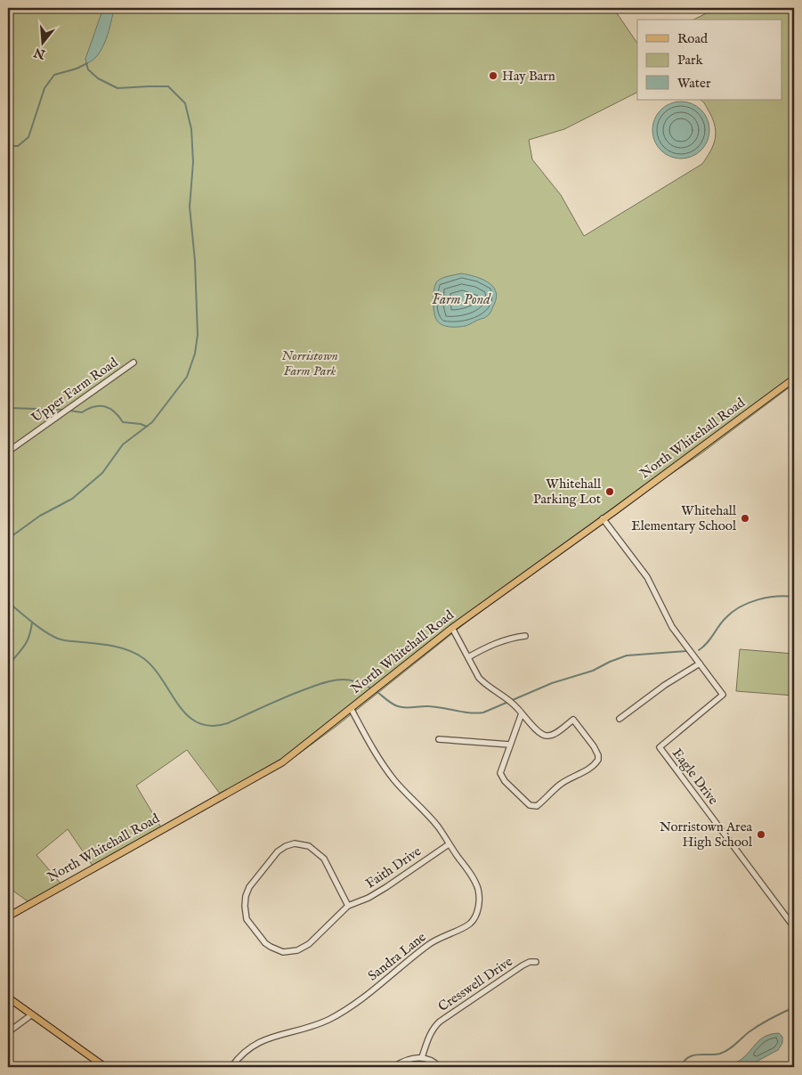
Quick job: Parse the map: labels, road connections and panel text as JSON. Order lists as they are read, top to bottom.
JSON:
{
  "streets": {
    "main road": ["North Whitehall Road"],
    "street": [
      "Upper Farm Road",
      "Eagle Drive",
      "Faith Drive",
      "Sandra Lane",
      "Cresswell Drive"
    ]
  },
  "crossings": [
    ["North Whitehall Road", "Eagle Drive"],
    ["North Whitehall Road", "Sandra Lane"],
    ["Faith Drive", "Sandra Lane"]
  ],
  "water": ["Farm Pond"],
  "parks": ["Norristown Farm Park"],
  "places": [
    "Hay Barn",
    "Whitehall Parking Lot",
    "Whitehall Elementary School",
    "Norristown Area High School"
  ],
  "legend": ["Road", "Park", "Water"],
  "north": "bottom"
}
